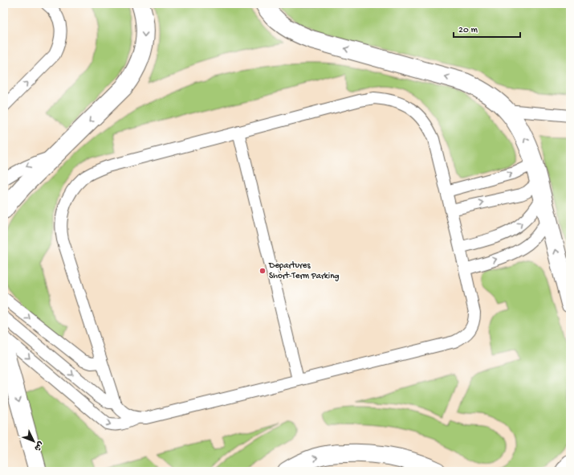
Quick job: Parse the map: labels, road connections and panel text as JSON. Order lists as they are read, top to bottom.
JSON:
{
  "places": ["Departures Short-Term Parking"],
  "scale_bar": "20 m",
  "north": "bottom right"
}
